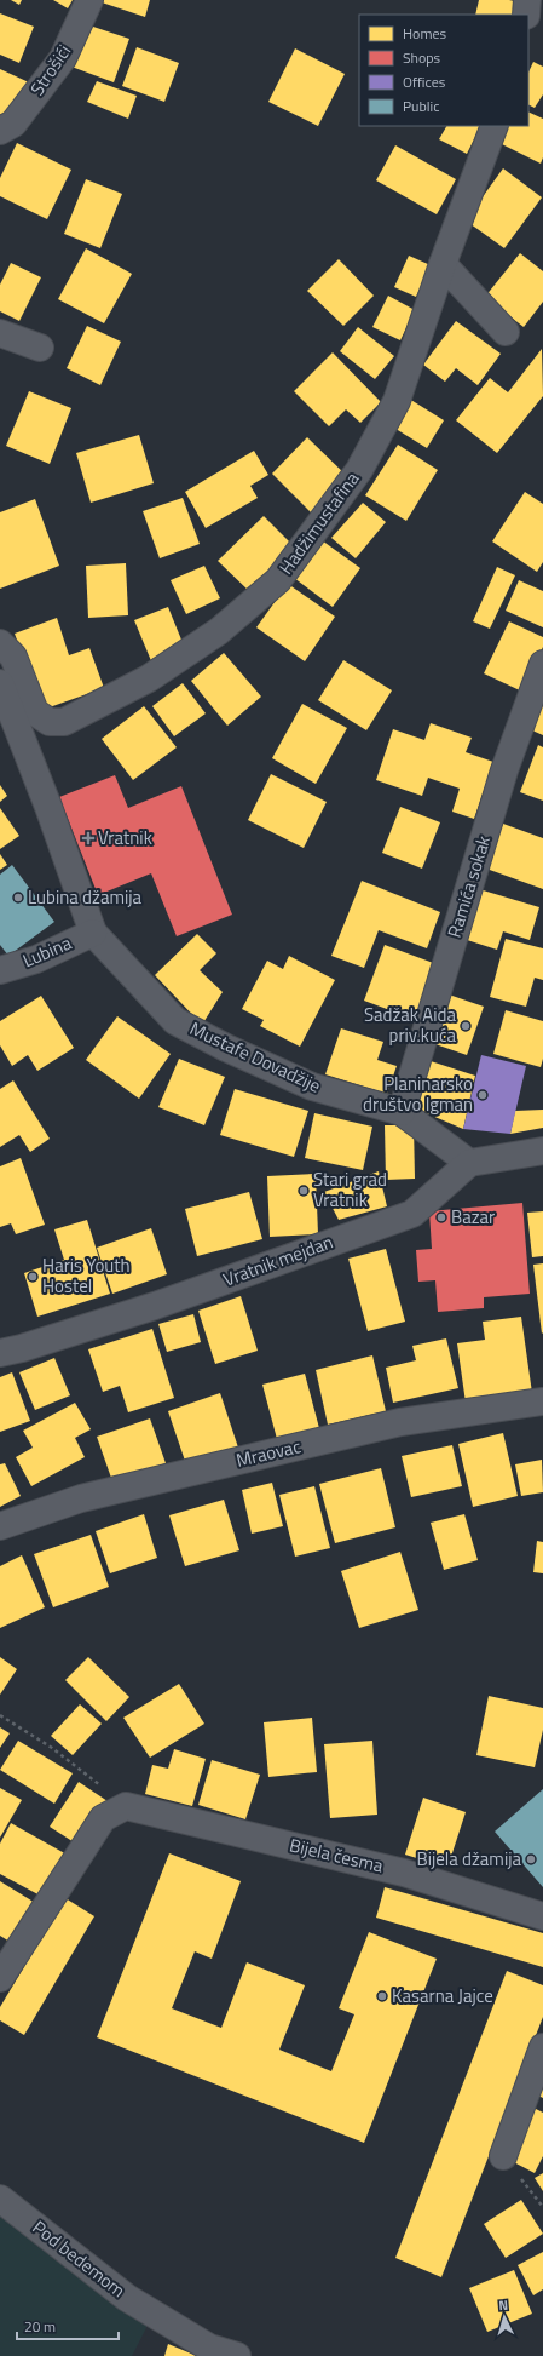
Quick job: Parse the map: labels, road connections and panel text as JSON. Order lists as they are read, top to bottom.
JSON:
{
  "streets": {
    "street": [
      "Strošići",
      "Hadžimustafina",
      "Ramića sokak",
      "Lubina",
      "Mustafe Dovadžije",
      "Vratnik mejdan",
      "Mraovac",
      "Bijela česma",
      "Pod bedemom"
    ]
  },
  "crossings": [
    ["Ramića sokak", "Mustafe Dovadžije"],
    ["Lubina", "Mustafe Dovadžije"],
    ["Mustafe Dovadžije", "Vratnik mejdan"]
  ],
  "places": {
    "health": ["Vratnik"],
    "other": [
      "Lubina džamija",
      "Sadžak Aida priv.kuća",
      "Planinarsko društvo Igman",
      "Stari grad Vratnik",
      "Bazar",
      "Haris Youth Hostel",
      "Bijela džamija",
      "Kasarna Jajce"
    ]
  },
  "legend": [
    "Homes",
    "Shops",
    "Offices",
    "Public"
  ],
  "scale_bar": "20 m",
  "north": "top"
}
